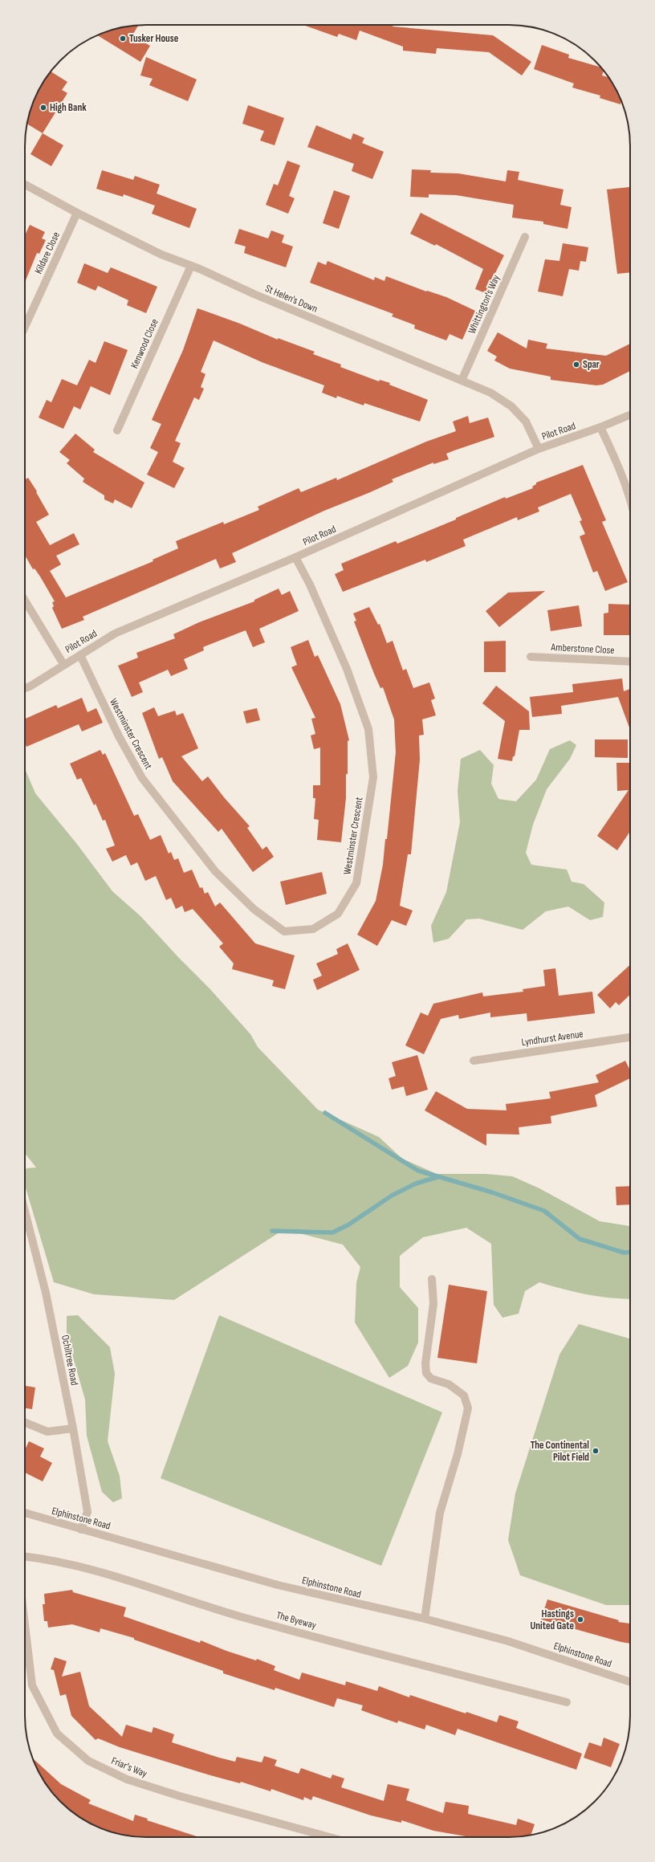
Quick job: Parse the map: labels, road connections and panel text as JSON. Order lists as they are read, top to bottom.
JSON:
{
  "streets": {
    "street": [
      "Kildare Close",
      "St Helen's Down",
      "Whittington's Way",
      "Kenwood Close",
      "Pilot Road",
      "Amberstone Close",
      "Westminster Crescent",
      "Lyndhurst Avenue",
      "Ochiltree Road",
      "Elphinstone Road",
      "The Byeway",
      "Friar's Way"
    ]
  },
  "crossings": [
    ["Kildare Close", "St Helen's Down"],
    ["St Helen's Down", "Whittington's Way"],
    ["St Helen's Down", "Kenwood Close"],
    ["St Helen's Down", "Pilot Road"],
    ["Pilot Road", "Westminster Crescent"],
    ["Ochiltree Road", "Elphinstone Road"]
  ],
  "places": [
    "Tusker House",
    "High Bank",
    "Spar",
    "The Continental Pilot Field",
    "Hastings United Gate"
  ]
}
